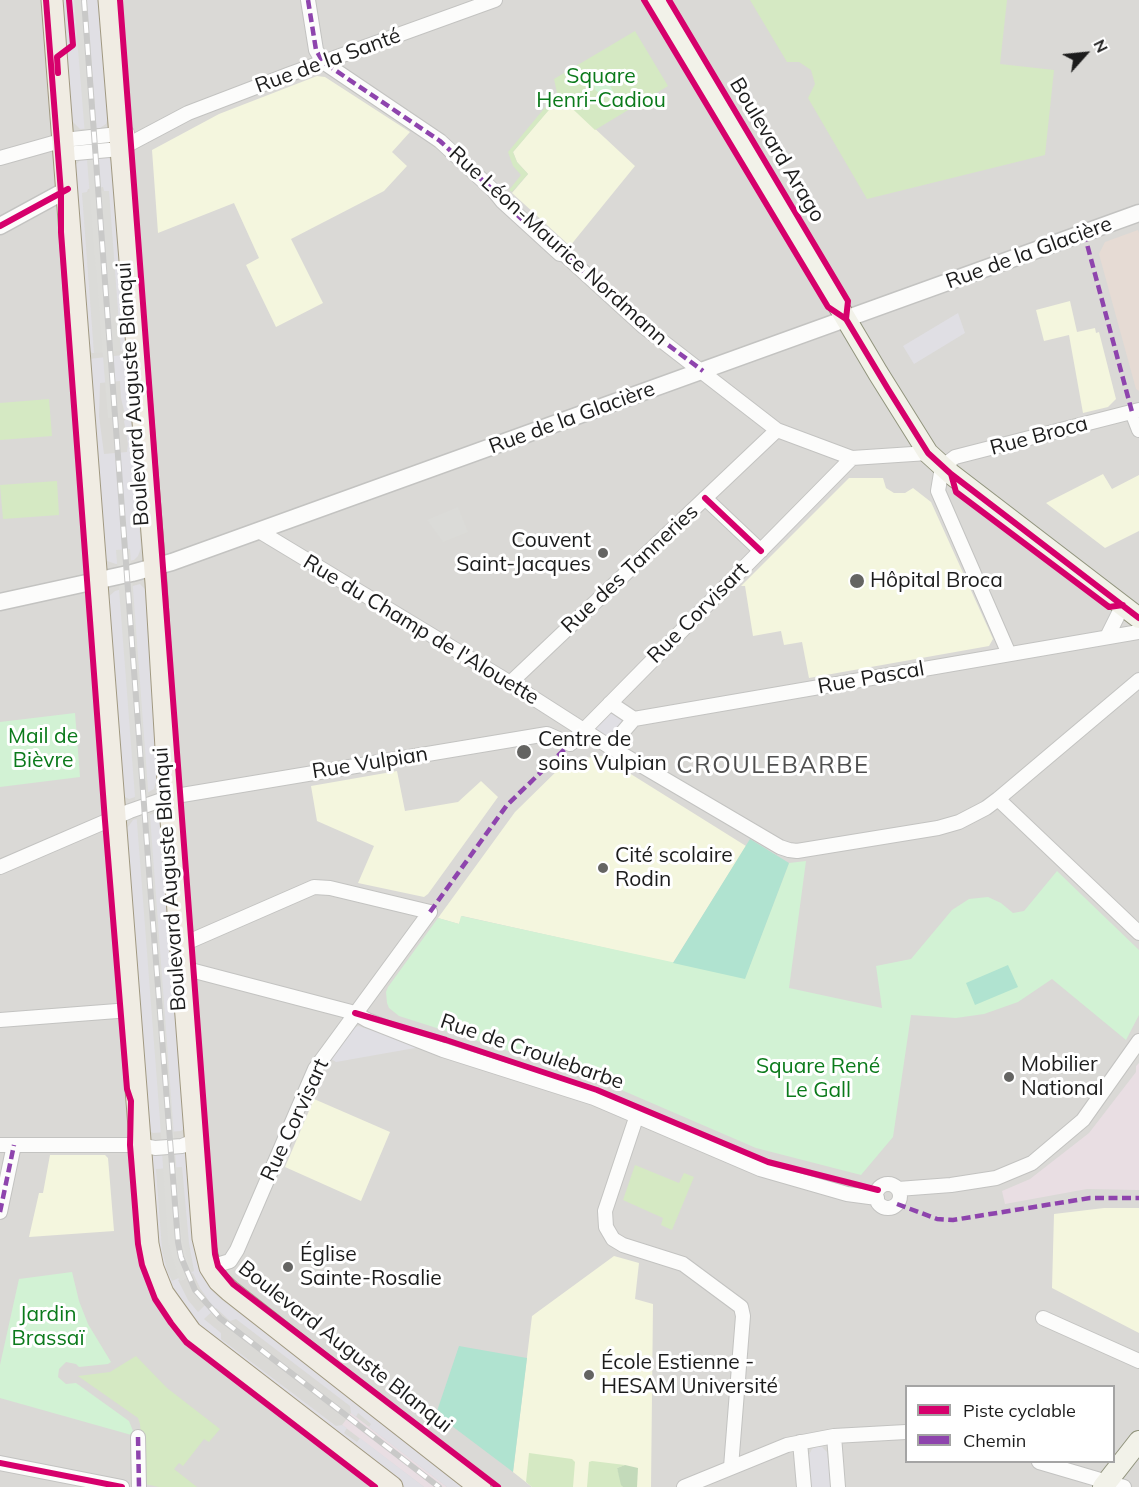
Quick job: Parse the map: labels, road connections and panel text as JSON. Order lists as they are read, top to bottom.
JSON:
{
  "streets": {
    "main road": ["Boulevard Arago", "Boulevard Auguste Blanqui"],
    "street": [
      "Rue de la Santé",
      "Rue Léon-Maurice Nordmann",
      "Rue de la Glacière",
      "Rue Broca",
      "Rue des Tanneries",
      "Rue Corvisart",
      "Rue du Champ de l'Alouette",
      "Rue Pascal",
      "Rue Vulpian",
      "Rue de Croulebarbe"
    ]
  },
  "crossings": [
    ["Rue de la Santé", "Rue Léon-Maurice Nordmann"],
    ["Rue de la Santé", "Boulevard Auguste Blanqui"],
    ["Boulevard Arago", "Rue Léon-Maurice Nordmann"],
    ["Boulevard Arago", "Rue de la Glacière"],
    ["Boulevard Arago", "Rue Broca"],
    ["Rue Léon-Maurice Nordmann", "Rue de la Glacière"],
    ["Rue Léon-Maurice Nordmann", "Rue Broca"],
    ["Rue Léon-Maurice Nordmann", "Rue des Tanneries"],
    ["Rue Léon-Maurice Nordmann", "Rue Corvisart"],
    ["Rue de la Glacière", "Boulevard Auguste Blanqui"],
    ["Rue de la Glacière", "Rue du Champ de l'Alouette"],
    ["Boulevard Auguste Blanqui", "Rue Corvisart"],
    ["Boulevard Auguste Blanqui", "Rue Vulpian"],
    ["Boulevard Auguste Blanqui", "Rue de Croulebarbe"],
    ["Rue des Tanneries", "Rue du Champ de l'Alouette"],
    ["Rue Corvisart", "Rue du Champ de l'Alouette"],
    ["Rue Corvisart", "Rue Vulpian"],
    ["Rue Corvisart", "Rue de Croulebarbe"]
  ],
  "districts": ["CROULEBARBE"],
  "parks": [
    "Square Henri-Cadiou",
    "Mail de Bièvre",
    "Square René Le Gall",
    "Jardin Brassaï"
  ],
  "places": [
    "Couvent Saint-Jacques",
    "Hôpital Broca",
    "Centre de soins Vulpian",
    "Cité scolaire Rodin",
    "Mobilier National",
    "Église Sainte-Rosalie",
    "École Estienne - HESAM Université"
  ],
  "legend": ["Piste cyclable", "Chemin"],
  "north": "top right"
}
